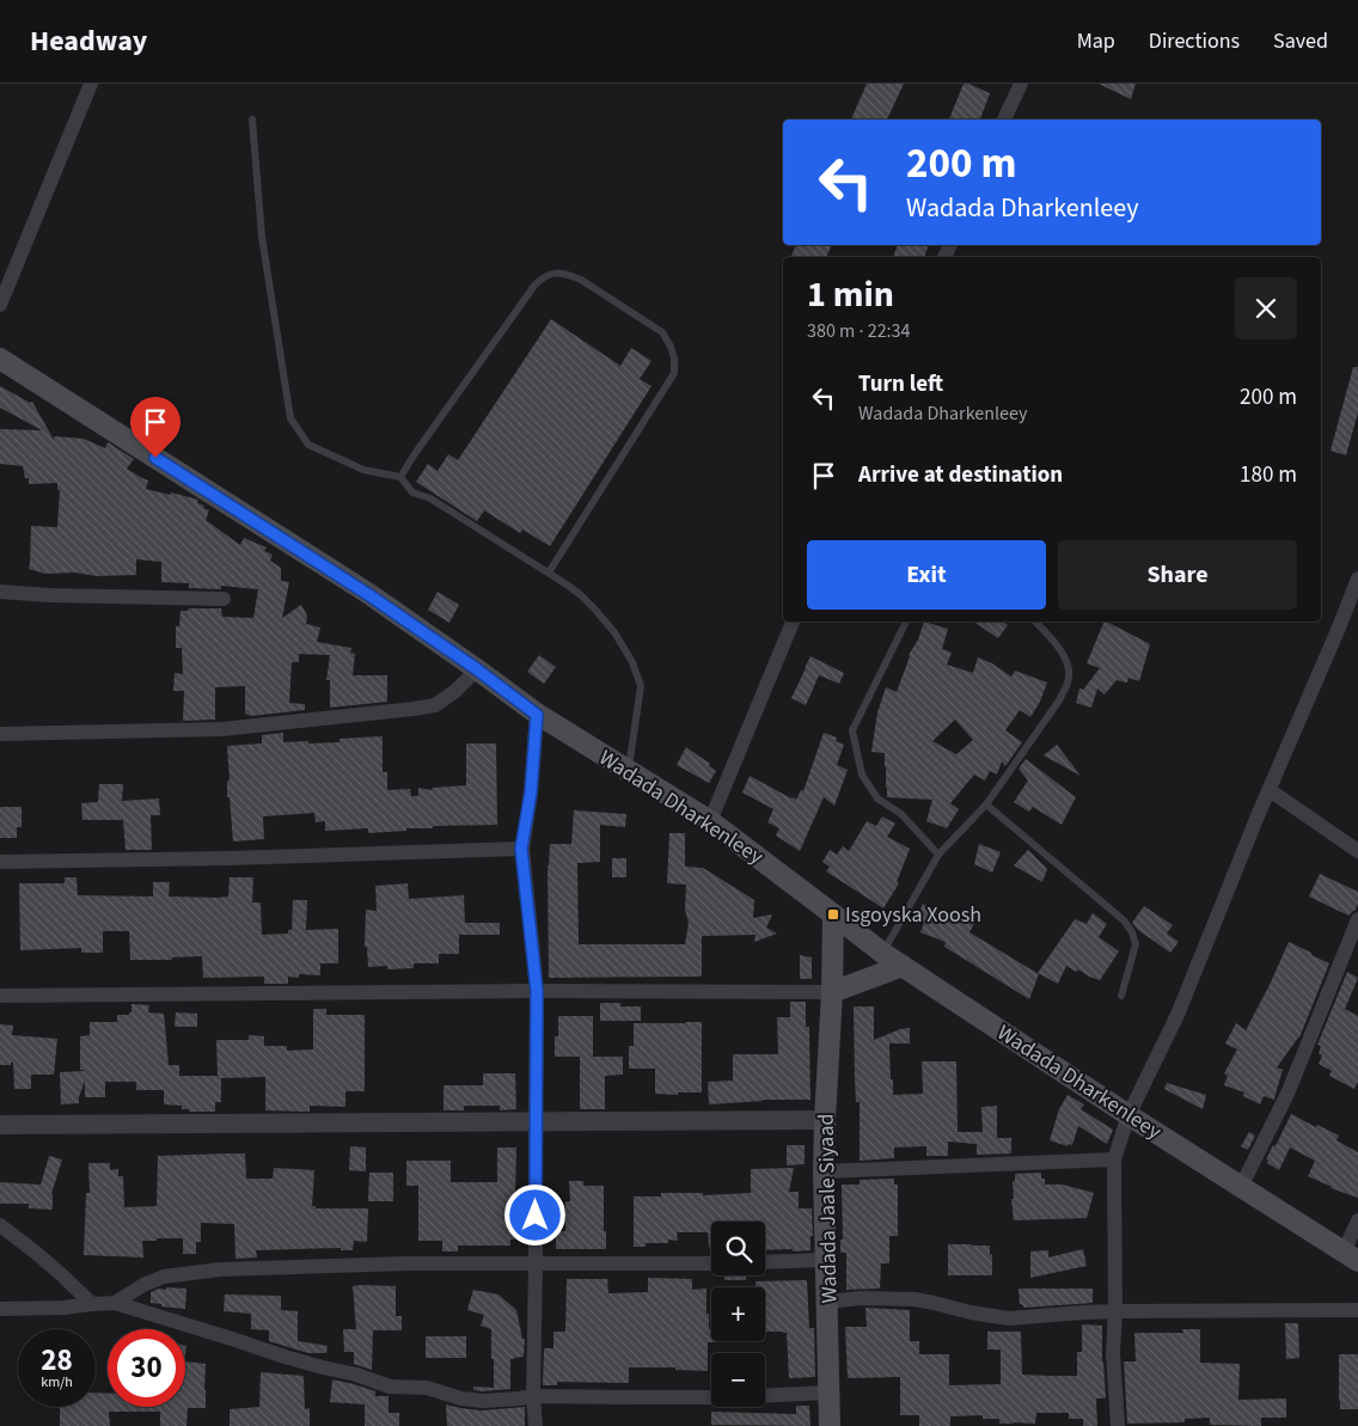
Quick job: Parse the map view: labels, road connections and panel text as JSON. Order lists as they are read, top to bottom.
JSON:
{
  "streets": {
    "main road": ["Wadada Dharkenleey", "Wadada Jaale Siyaad"]
  },
  "crossings": [
    ["Wadada Dharkenleey", "Wadada Jaale Siyaad"]
  ],
  "places": {
    "transit": ["Isgoyska Xoosh"]
  },
  "page": {
    "header": "Headway",
    "nav": ["Map", "Directions", "Saved"],
    "turn": ["200 m", "Wadada Dharkenleey"],
    "heading": ["1 min", "380 m · 22:34"],
    "list": [
      {
        "name": "Turn left",
        "note": "Wadada Dharkenleey",
        "value": "200 m"
      },
      {
        "name": "Arrive at destination",
        "value": "180 m"
      }
    ],
    "buttons": ["Exit", "Share"],
    "map_buttons": ["+", "−"],
    "speed": "28 km/h",
    "limit": "30"
  }
}
